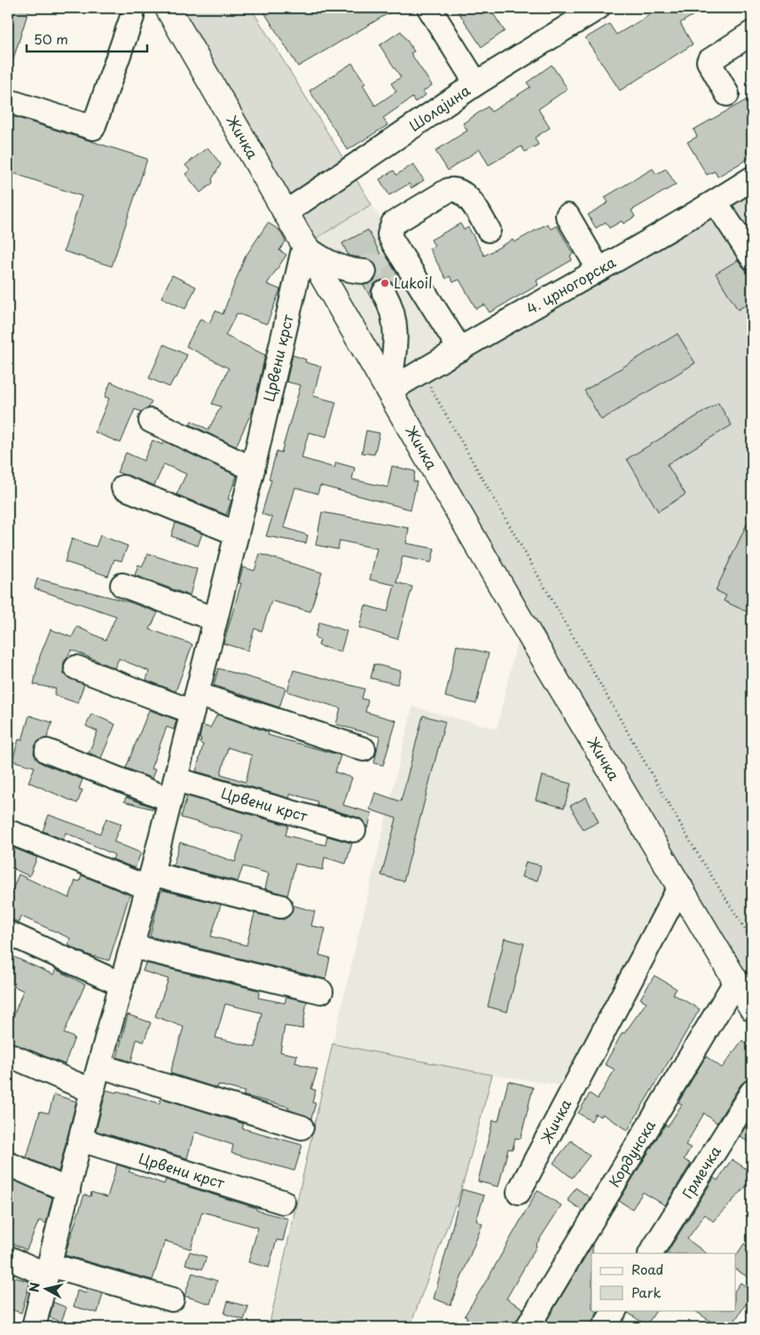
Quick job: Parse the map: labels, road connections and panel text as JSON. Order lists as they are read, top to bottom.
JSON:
{
  "streets": {
    "main road": ["Жичка"],
    "street": [
      "Шолајина",
      "4. црногорска",
      "Црвени крст",
      "Кордунска",
      "Грмечка"
    ]
  },
  "crossings": [
    ["Шолајина", "Жичка"],
    ["Жичка", "4. црногорска"],
    ["Жичка", "Црвени крст"],
    ["Жичка", "Кордунска"]
  ],
  "places": ["Lukoil"],
  "legend": ["Road", "Park"],
  "scale_bar": "50 m",
  "north": "left"
}
